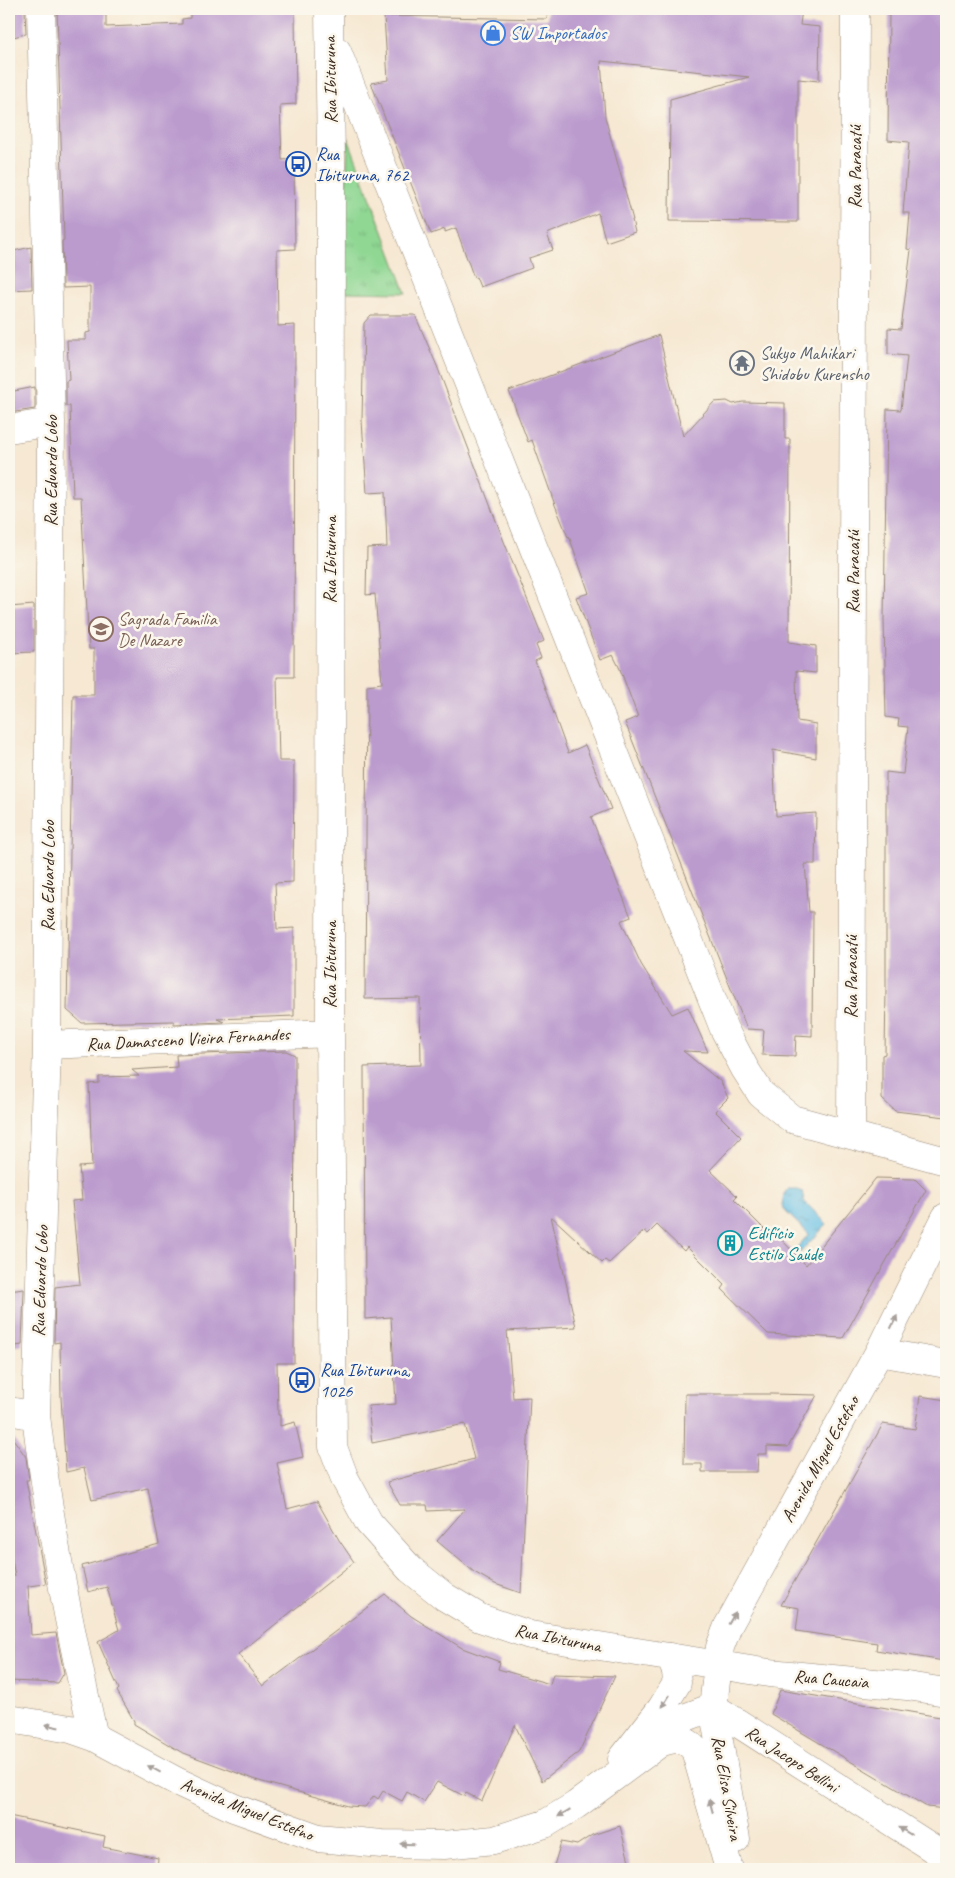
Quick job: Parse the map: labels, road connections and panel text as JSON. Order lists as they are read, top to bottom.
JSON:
{
  "streets": {
    "street": [
      "Rua Ibituruna",
      "Rua Paracatú",
      "Rua Eduardo Lobo",
      "Rua Damasceno Vieira Fernandes",
      "Avenida Miguel Estefno",
      "Rua Caucaia",
      "Rua Jacopo Bellini",
      "Rua Elisa Silveira"
    ]
  },
  "crossings": [
    ["Rua Ibituruna", "Rua Damasceno Vieira Fernandes"],
    ["Rua Ibituruna", "Avenida Miguel Estefno"],
    ["Rua Ibituruna", "Rua Caucaia"],
    ["Rua Eduardo Lobo", "Rua Damasceno Vieira Fernandes"],
    ["Rua Eduardo Lobo", "Avenida Miguel Estefno"],
    ["Avenida Miguel Estefno", "Rua Caucaia"],
    ["Avenida Miguel Estefno", "Rua Jacopo Bellini"],
    ["Avenida Miguel Estefno", "Rua Elisa Silveira"],
    ["Rua Jacopo Bellini", "Rua Elisa Silveira"]
  ],
  "one_way": ["Rua Jacopo Bellini"],
  "places": {
    "shop": ["SW Importados"],
    "bus stop": ["Rua Ibituruna, 762", "Rua Ibituruna, 1026"],
    "temple": ["Sukyo Mahikari Shidobu Kurensho"],
    "school or university": ["Sagrada Familia De Nazare"],
    "building": ["Edifício Estilo Saúde"]
  }
}
